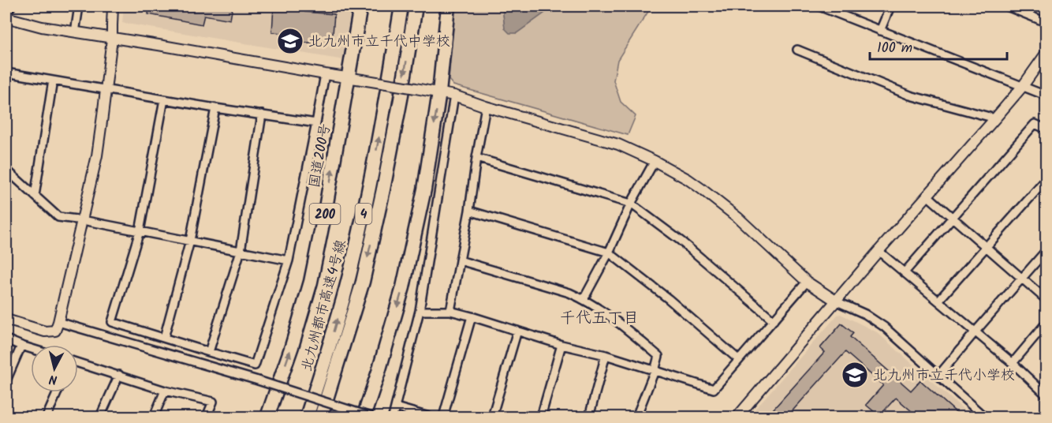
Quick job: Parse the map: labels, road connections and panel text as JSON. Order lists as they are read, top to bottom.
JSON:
{
  "streets": {
    "highway": [
      "国道200号",
      "200",
      "4",
      "北九州都市高速4号線"
    ]
  },
  "districts": ["千代五丁目"],
  "places": {
    "school or university": ["北九州市立千代中学校", "北九州市立千代小学校"]
  },
  "scale_bar": "100 m",
  "north": "bottom"
}
